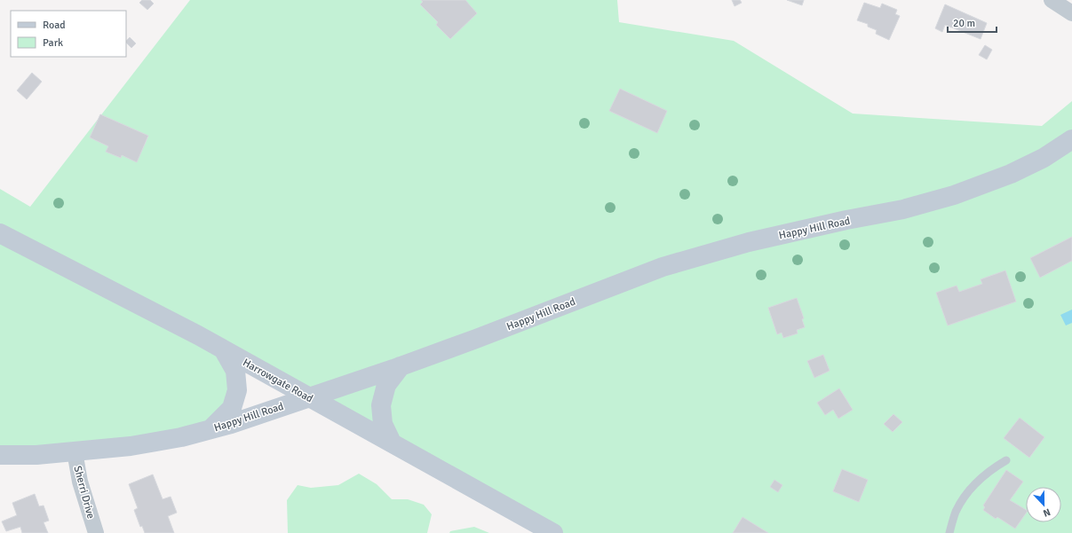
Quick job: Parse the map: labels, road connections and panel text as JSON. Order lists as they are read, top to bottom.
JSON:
{
  "streets": {
    "street": ["Happy Hill Road", "Harrowgate Road", "Sherri Drive"]
  },
  "crossings": [
    ["Happy Hill Road", "Harrowgate Road"],
    ["Happy Hill Road", "Sherri Drive"]
  ],
  "legend": ["Road", "Park"],
  "scale_bar": "20 m",
  "north": "bottom"
}
